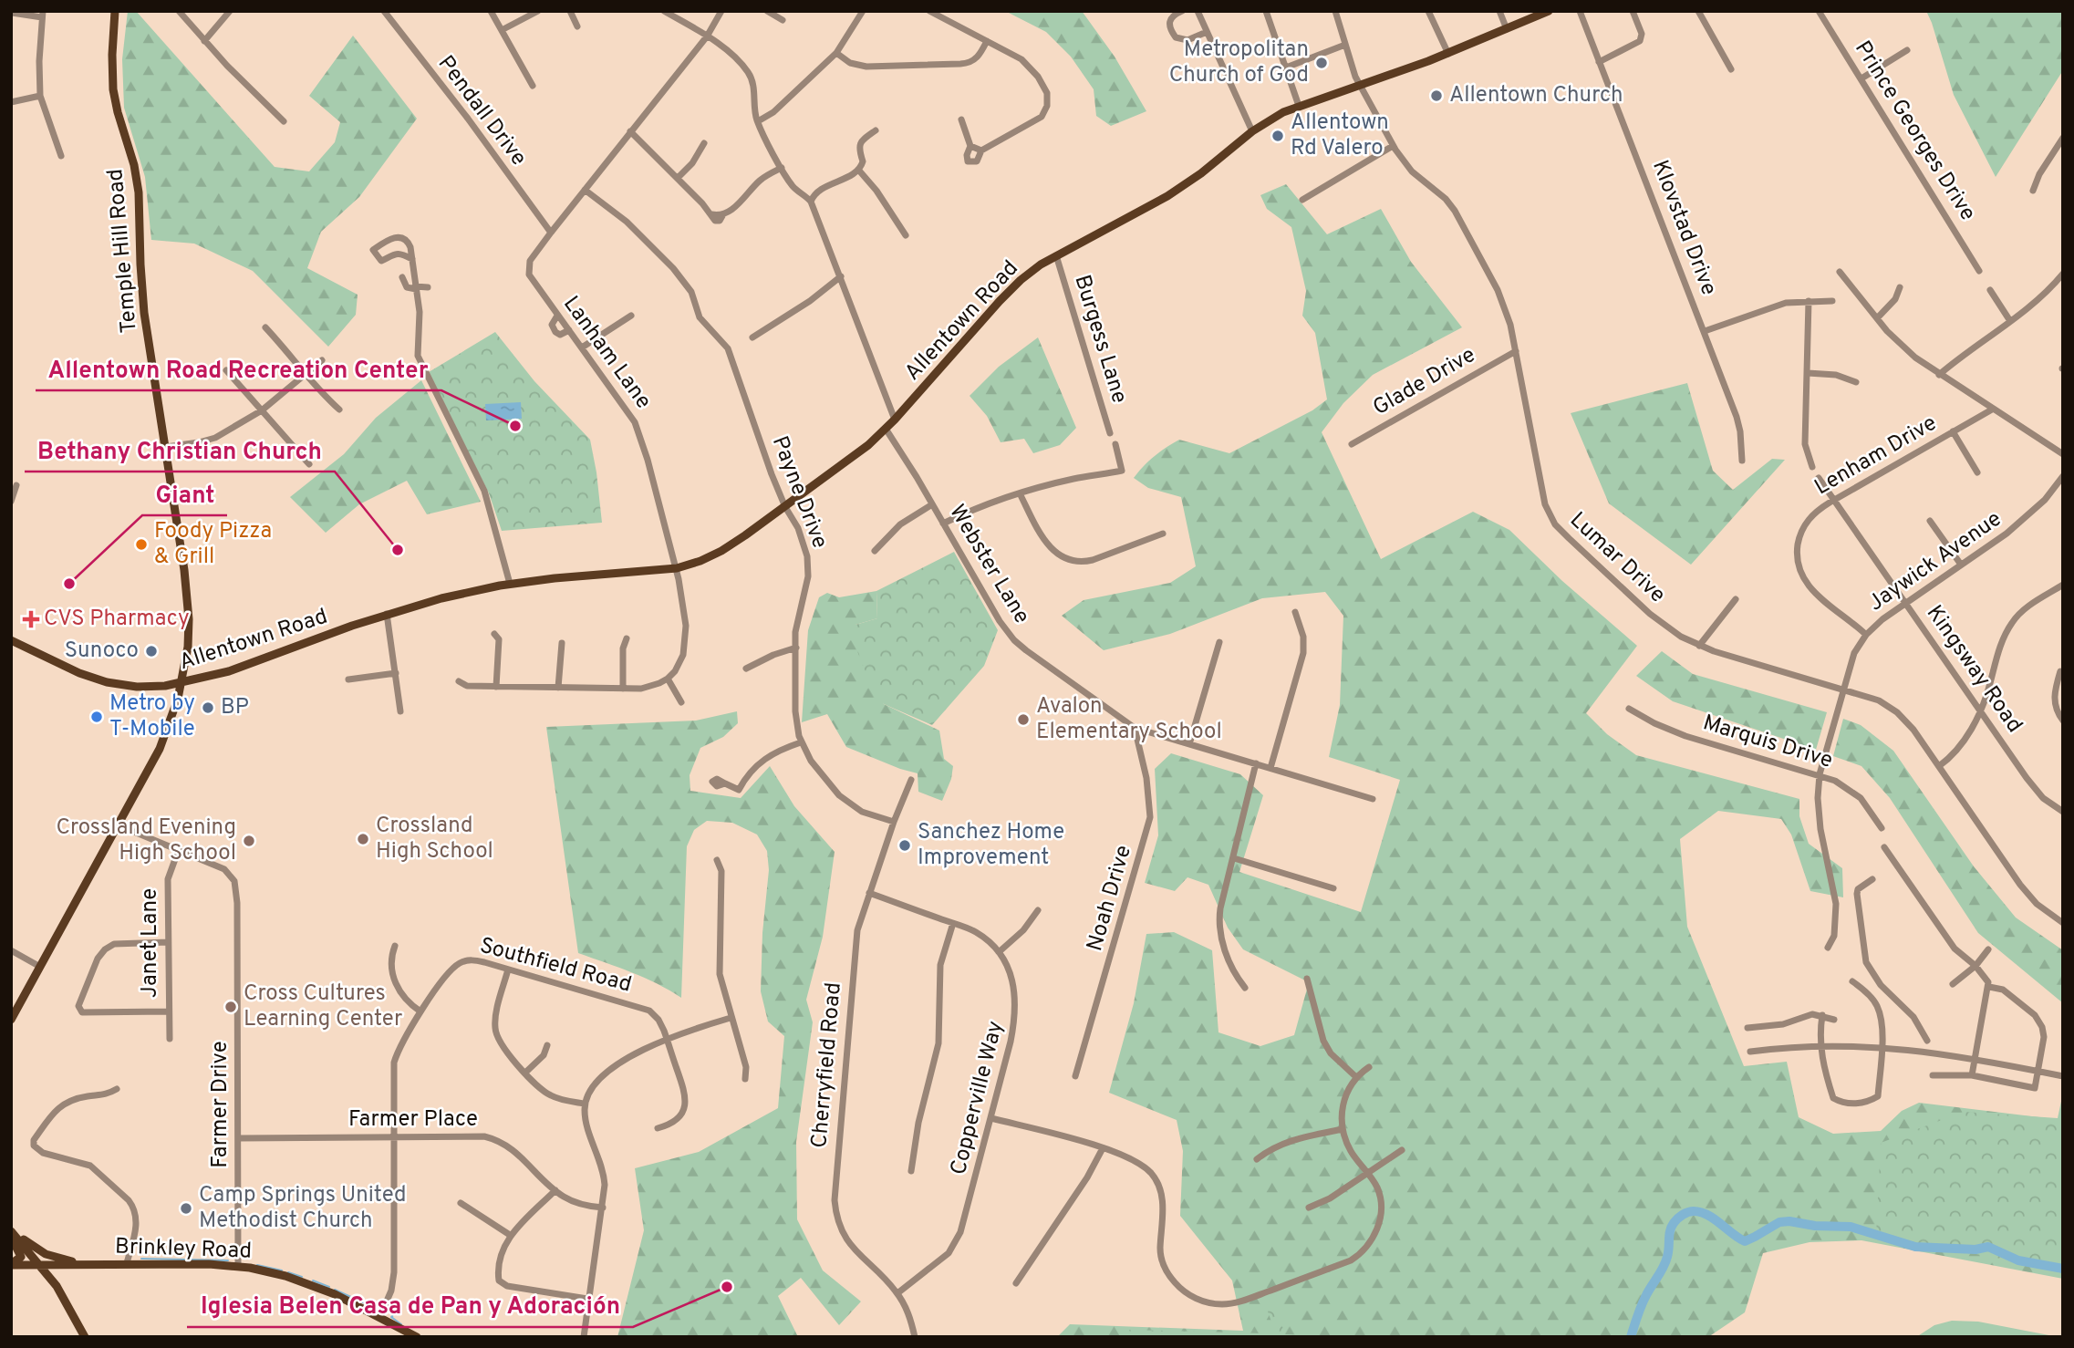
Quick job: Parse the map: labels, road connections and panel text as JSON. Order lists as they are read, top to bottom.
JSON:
{
  "streets": {
    "main road": ["Temple Hill Road", "Allentown Road", "Brinkley Road"],
    "street": [
      "Pendall Drive",
      "Prince Georges Drive",
      "Klovstad Drive",
      "Burgess Lane",
      "Lanham Lane",
      "Glade Drive",
      "Lenham Drive",
      "Payne Drive",
      "Lumar Drive",
      "Jaywick Avenue",
      "Webster Lane",
      "Kingsway Road",
      "Marquis Drive",
      "Noah Drive",
      "Janet Lane",
      "Southfield Road",
      "Cherryfield Road",
      "Copperville Way",
      "Farmer Drive",
      "Farmer Place"
    ]
  },
  "crossings": [
    ["Pendall Drive", "Lanham Lane"],
    ["Temple Hill Road", "Allentown Road"],
    ["Temple Hill Road", "Farmer Drive"],
    ["Allentown Road", "Burgess Lane"],
    ["Allentown Road", "Lanham Lane"],
    ["Allentown Road", "Payne Drive"],
    ["Allentown Road", "Lumar Drive"],
    ["Allentown Road", "Webster Lane"],
    ["Lanham Lane", "Payne Drive"],
    ["Glade Drive", "Lumar Drive"],
    ["Lenham Drive", "Jaywick Avenue"],
    ["Lenham Drive", "Kingsway Road"],
    ["Payne Drive", "Cherryfield Road"],
    ["Lumar Drive", "Jaywick Avenue"],
    ["Jaywick Avenue", "Kingsway Road"],
    ["Jaywick Avenue", "Marquis Drive"],
    ["Webster Lane", "Noah Drive"],
    ["Janet Lane", "Farmer Drive"],
    ["Southfield Road", "Farmer Place"],
    ["Southfield Road", "Brinkley Road"],
    ["Cherryfield Road", "Copperville Way"],
    ["Farmer Drive", "Farmer Place"],
    ["Farmer Drive", "Brinkley Road"]
  ],
  "places": {
    "other": [
      "Metropolitan Church of God",
      "Allentown Church",
      "Allentown Rd Valero",
      "Allentown Road Recreation Center",
      "Foody Pizza & Grill",
      "Bethany Christian Church",
      "Giant",
      "Sunoco",
      "BP",
      "Metro by T-Mobile",
      "Avalon Elementary School",
      "Crossland High School",
      "Crossland Evening High School",
      "Sanchez Home Improvement",
      "Cross Cultures Learning Center",
      "Camp Springs United Methodist Church",
      "Iglesia Belen Casa de Pan y Adoración"
    ],
    "health": ["CVS Pharmacy"]
  }
}
